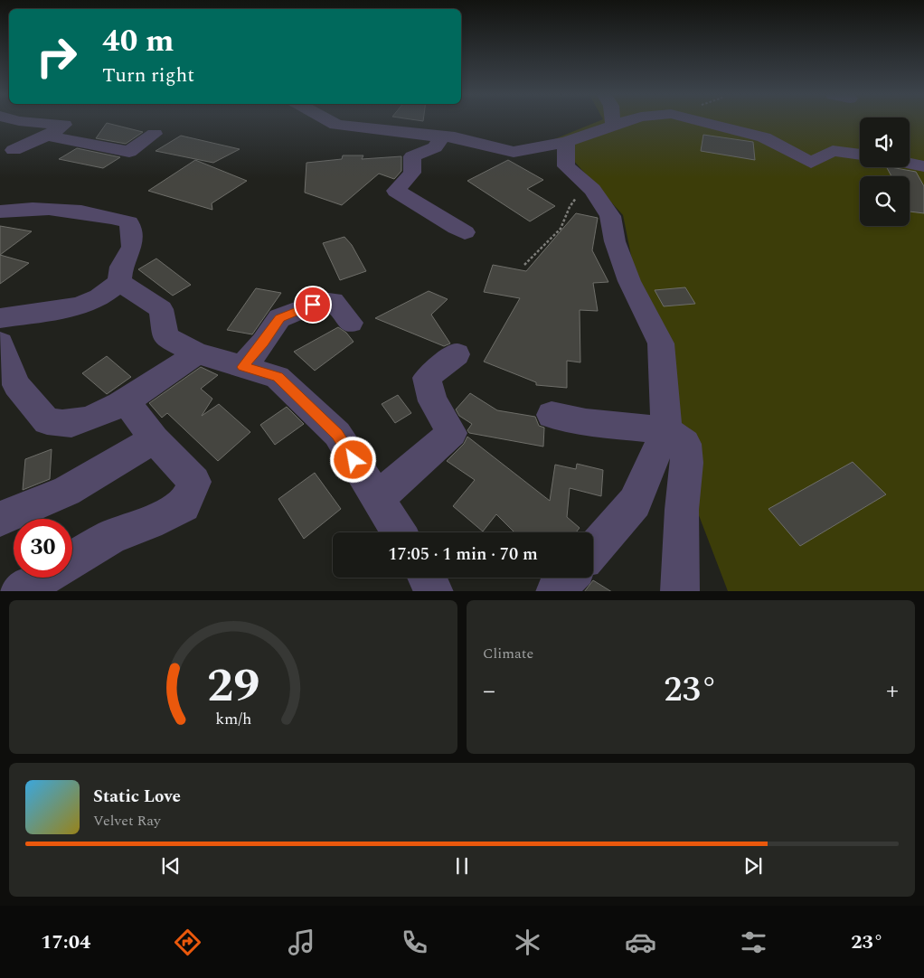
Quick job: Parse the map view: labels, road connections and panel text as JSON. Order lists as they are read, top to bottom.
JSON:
{
  "page": {
    "turn": ["40 m", "Turn right"],
    "limit": "30",
    "trip": "17:05 · 1 min · 70 m",
    "tile": "Climate",
    "heat": ["−", "23°", "+"],
    "song": ["Static Love", "Velvet Ray"],
    "tabs": ["17:04", "23°"],
    "gauge": ["29", "km/h"]
  }
}
